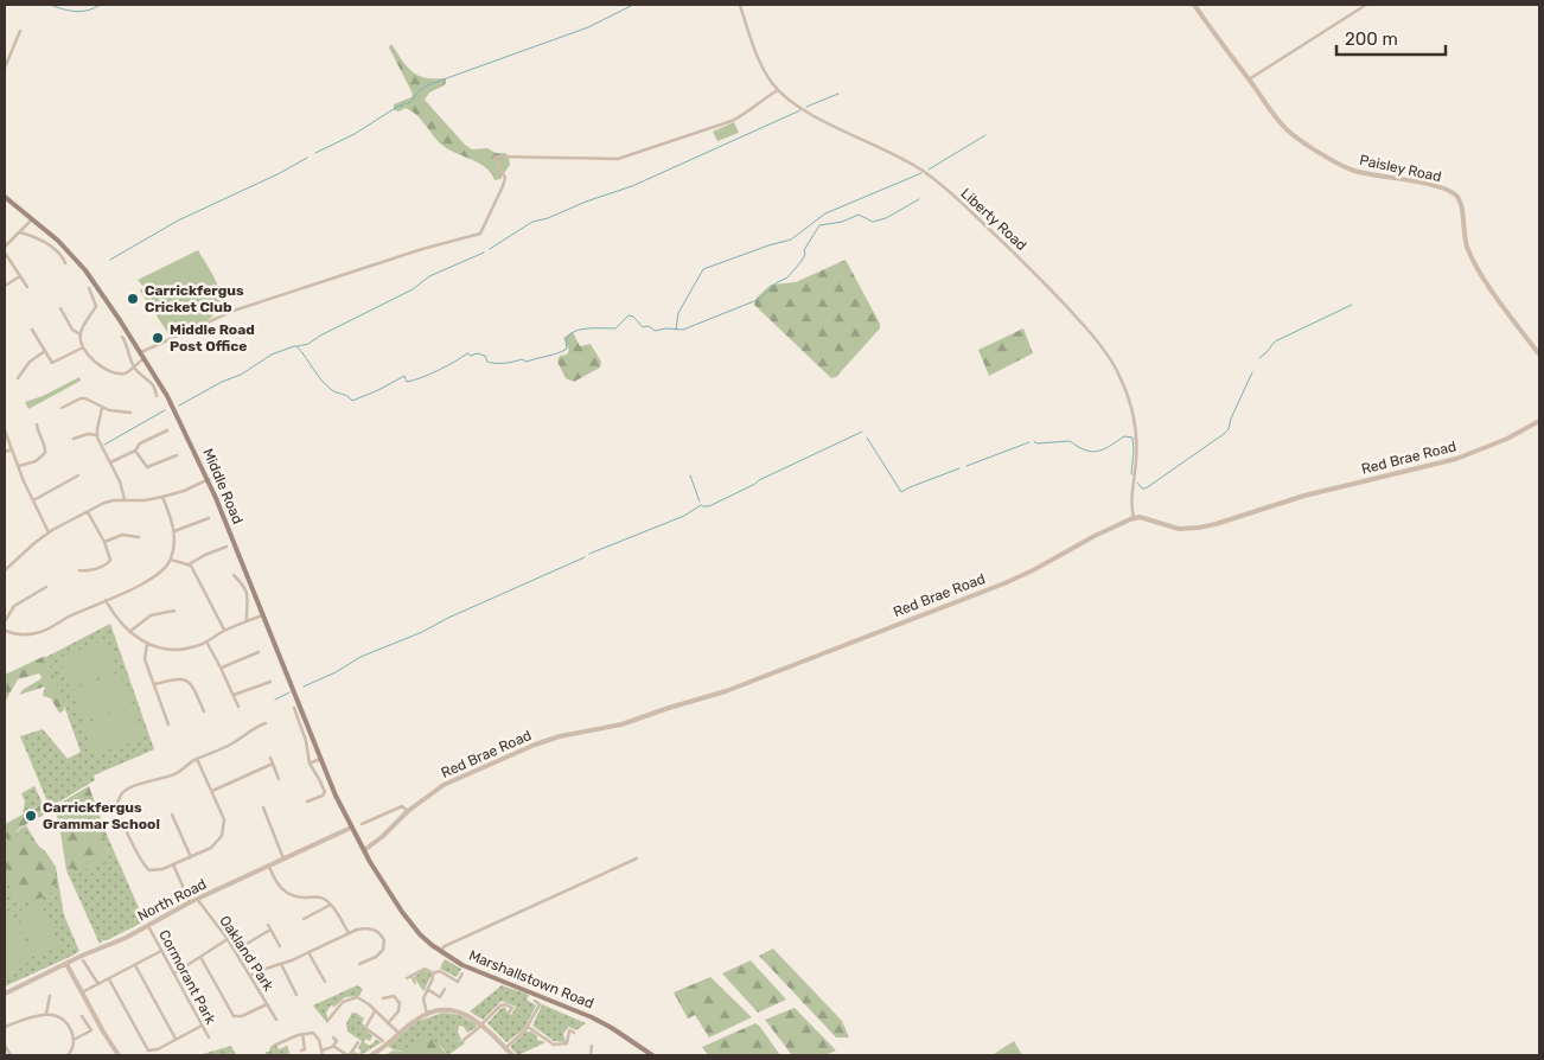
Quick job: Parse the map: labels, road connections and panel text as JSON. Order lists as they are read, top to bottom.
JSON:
{
  "streets": {
    "main road": ["Middle Road", "Marshallstown Road"],
    "street": [
      "Paisley Road",
      "Liberty Road",
      "Red Brae Road",
      "North Road",
      "Oakland Park",
      "Cormorant Park"
    ]
  },
  "crossings": [
    ["Liberty Road", "Red Brae Road"],
    ["Red Brae Road", "Marshallstown Road"],
    ["Middle Road", "North Road"],
    ["Middle Road", "Marshallstown Road"],
    ["North Road", "Oakland Park"],
    ["North Road", "Cormorant Park"],
    ["North Road", "Marshallstown Road"]
  ],
  "places": ["Carrickfergus Cricket Club", "Middle Road Post Office", "Carrickfergus Grammar School"],
  "scale_bar": "200 m"
}
